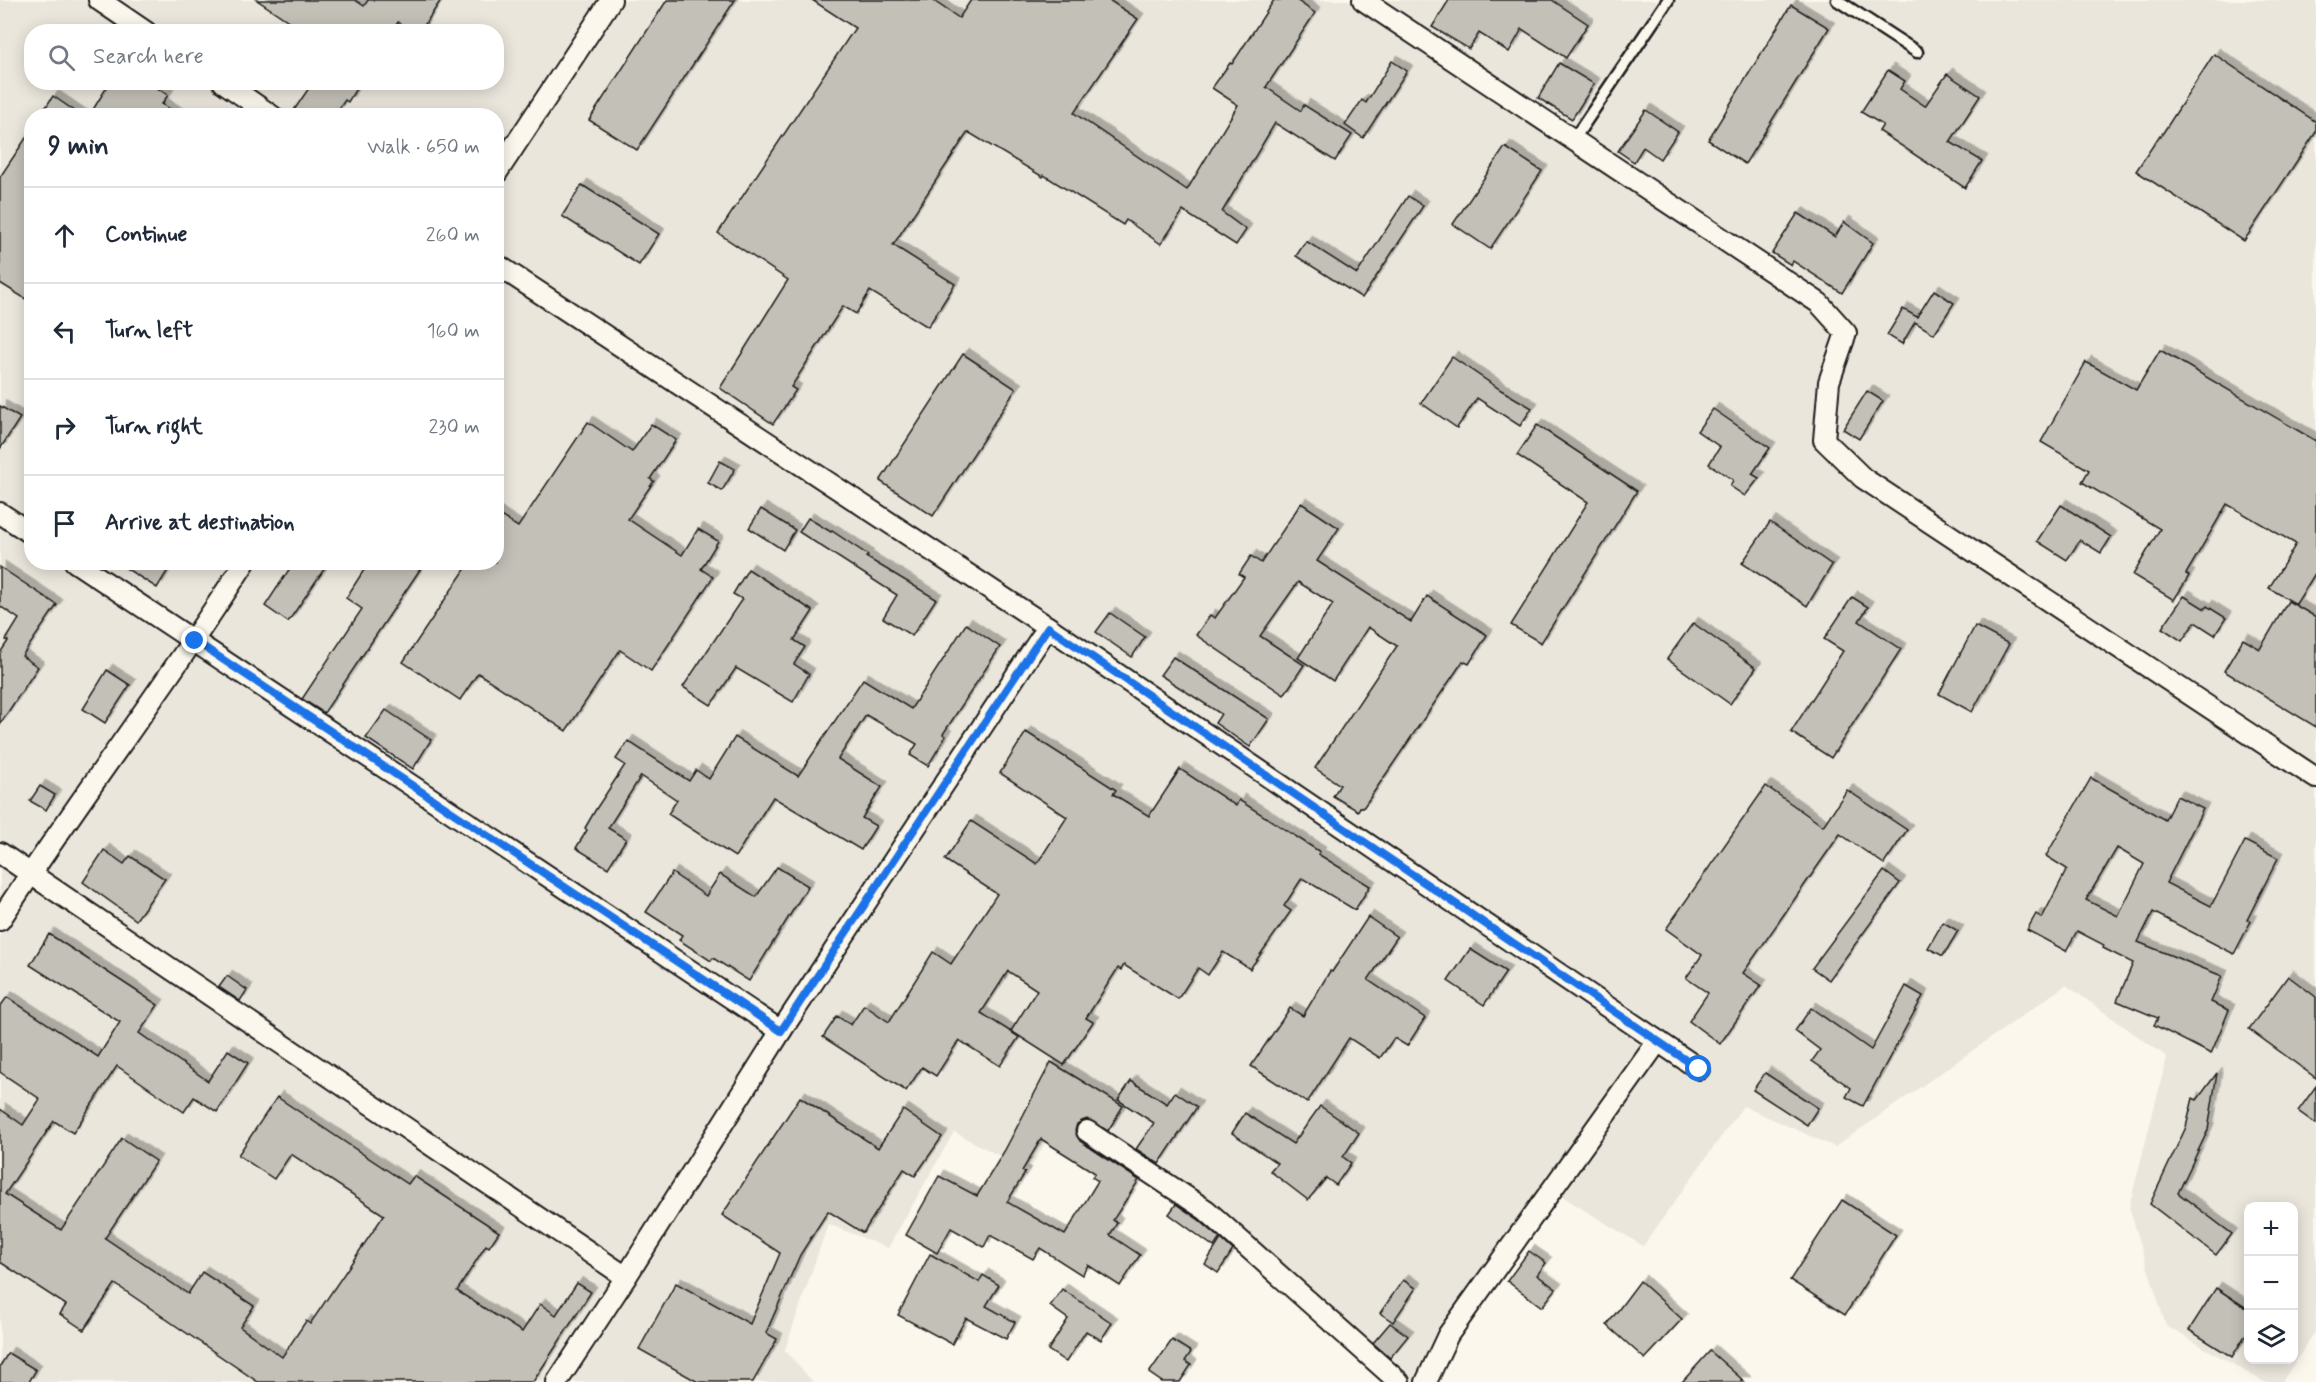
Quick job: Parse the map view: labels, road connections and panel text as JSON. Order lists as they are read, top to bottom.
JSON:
{
  "page": {
    "search": "Search here",
    "heading": ["9 min", "Walk · 650 m"],
    "list": [
      ["Continue", "260 m"],
      ["Turn left", "160 m"],
      ["Turn right", "230 m"],
      "Arrive at destination"
    ],
    "map_buttons": ["+", "−"]
  }
}
